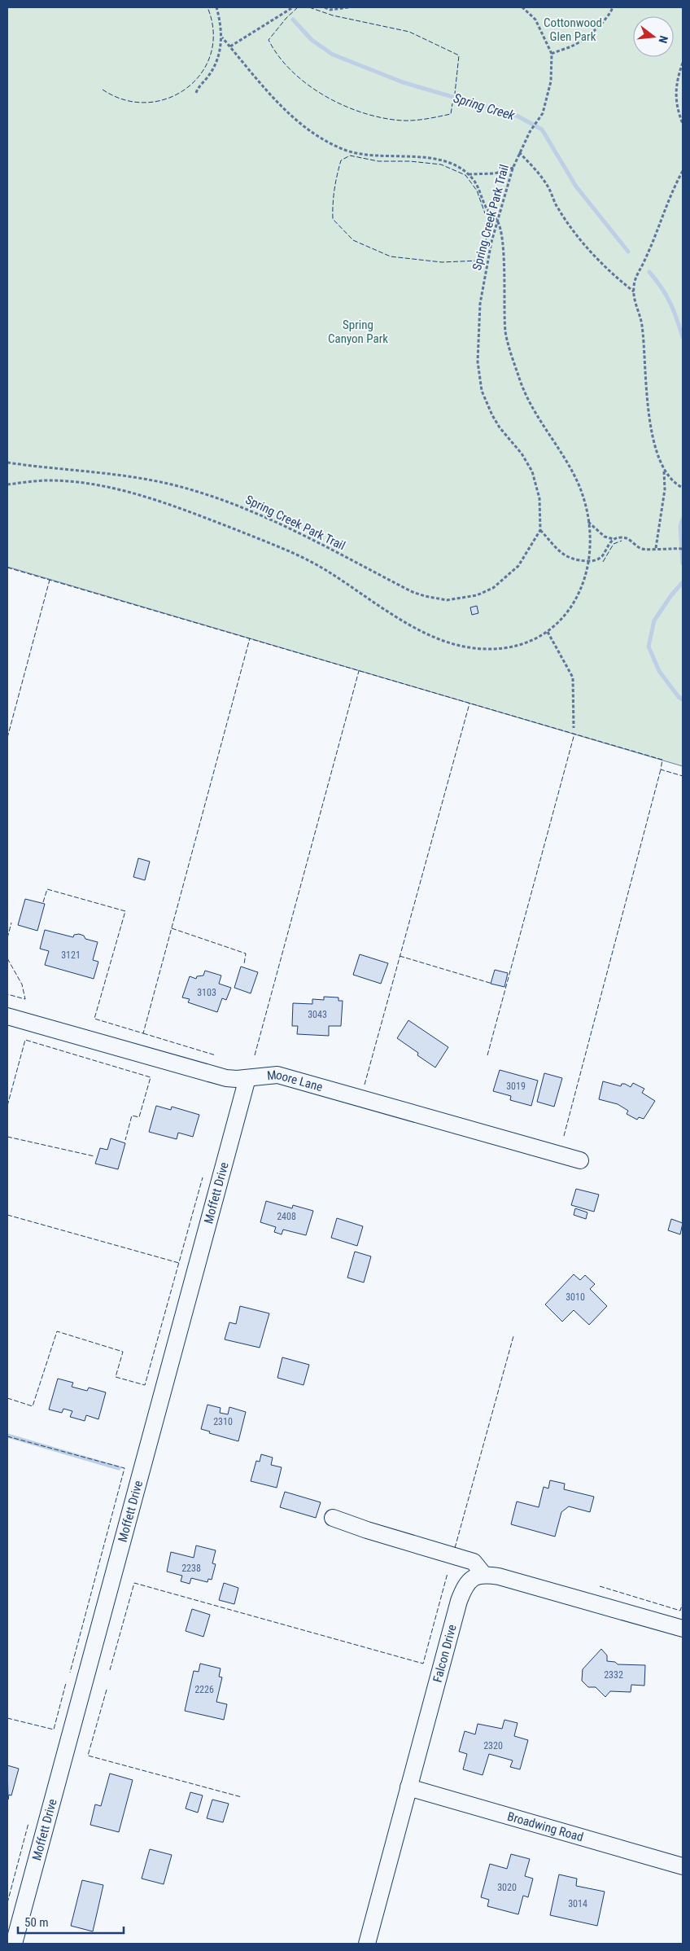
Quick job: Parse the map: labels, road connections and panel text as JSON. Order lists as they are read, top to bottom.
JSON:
{
  "streets": {
    "street": [
      "Moore Lane",
      "Moffett Drive",
      "Falcon Drive",
      "Broadwing Road"
    ],
    "path": ["Spring Creek Park Trail"]
  },
  "crossings": [
    ["Moore Lane", "Moffett Drive"],
    ["Falcon Drive", "Broadwing Road"]
  ],
  "water": ["Spring Creek"],
  "parks": ["Cottonwood Glen Park", "Spring Canyon Park"],
  "house_numbers": [
    "3121",
    "3103",
    "3043",
    "3019",
    "2408",
    "3010",
    "2310",
    "2238",
    "2332",
    "2226",
    "2320",
    "3020",
    "3014"
  ],
  "scale_bar": "50 m",
  "north": "right"
}
